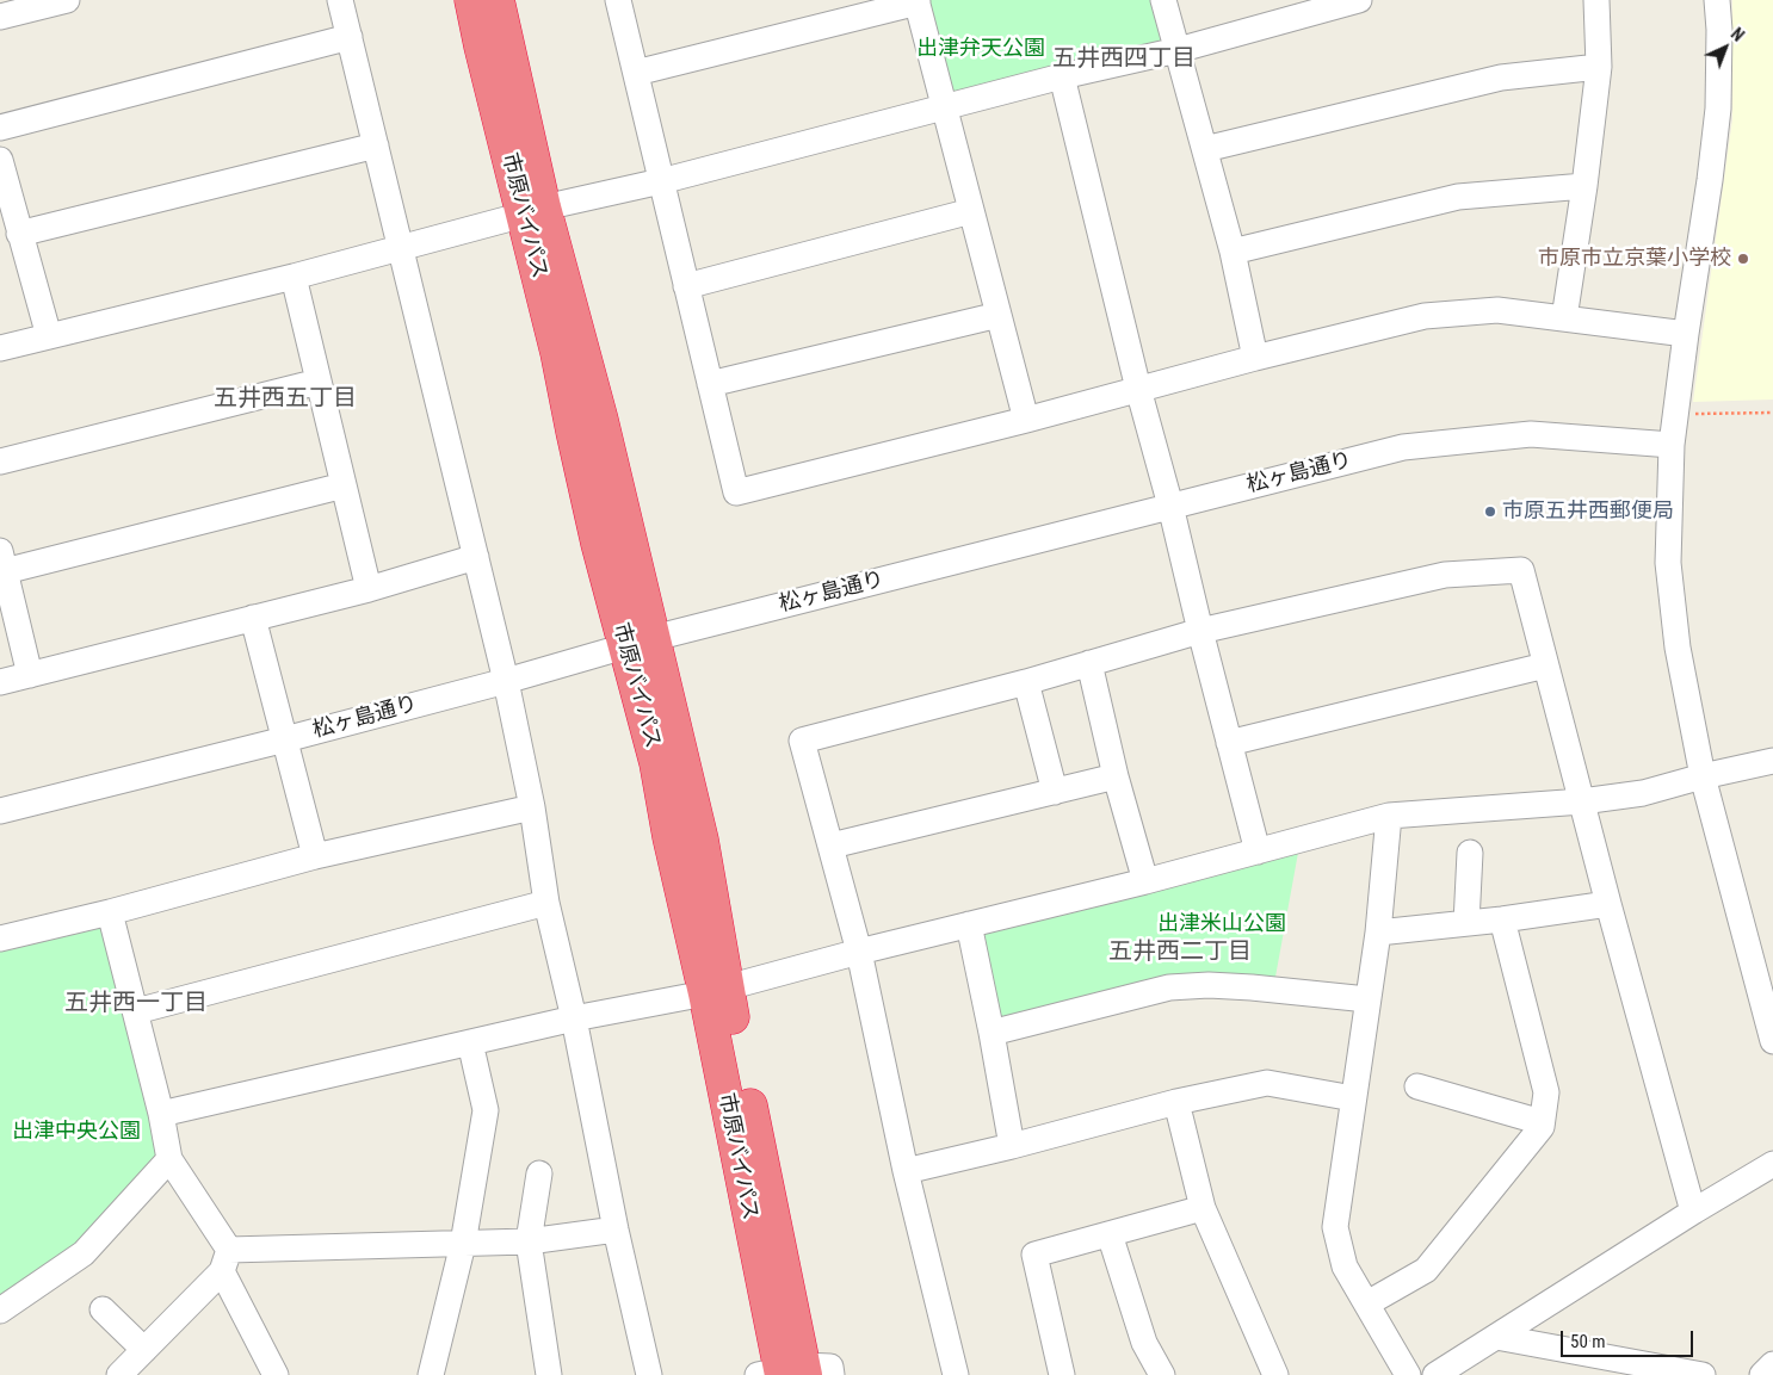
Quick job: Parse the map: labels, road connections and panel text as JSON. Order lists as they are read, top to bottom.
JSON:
{
  "streets": {
    "highway": ["市原バイパス"],
    "street": ["松ヶ島通り"]
  },
  "crossings": [
    ["市原バイパス", "松ヶ島通り"]
  ],
  "districts": [
    "五井西四丁目",
    "五井西五丁目",
    "五井西二丁目",
    "五井西一丁目"
  ],
  "parks": ["出津弁天公園", "出津米山公園", "出津中央公園"],
  "places": ["市原市立京葉小学校", "市原五井西郵便局"],
  "scale_bar": "50 m",
  "north": "top right"
}
